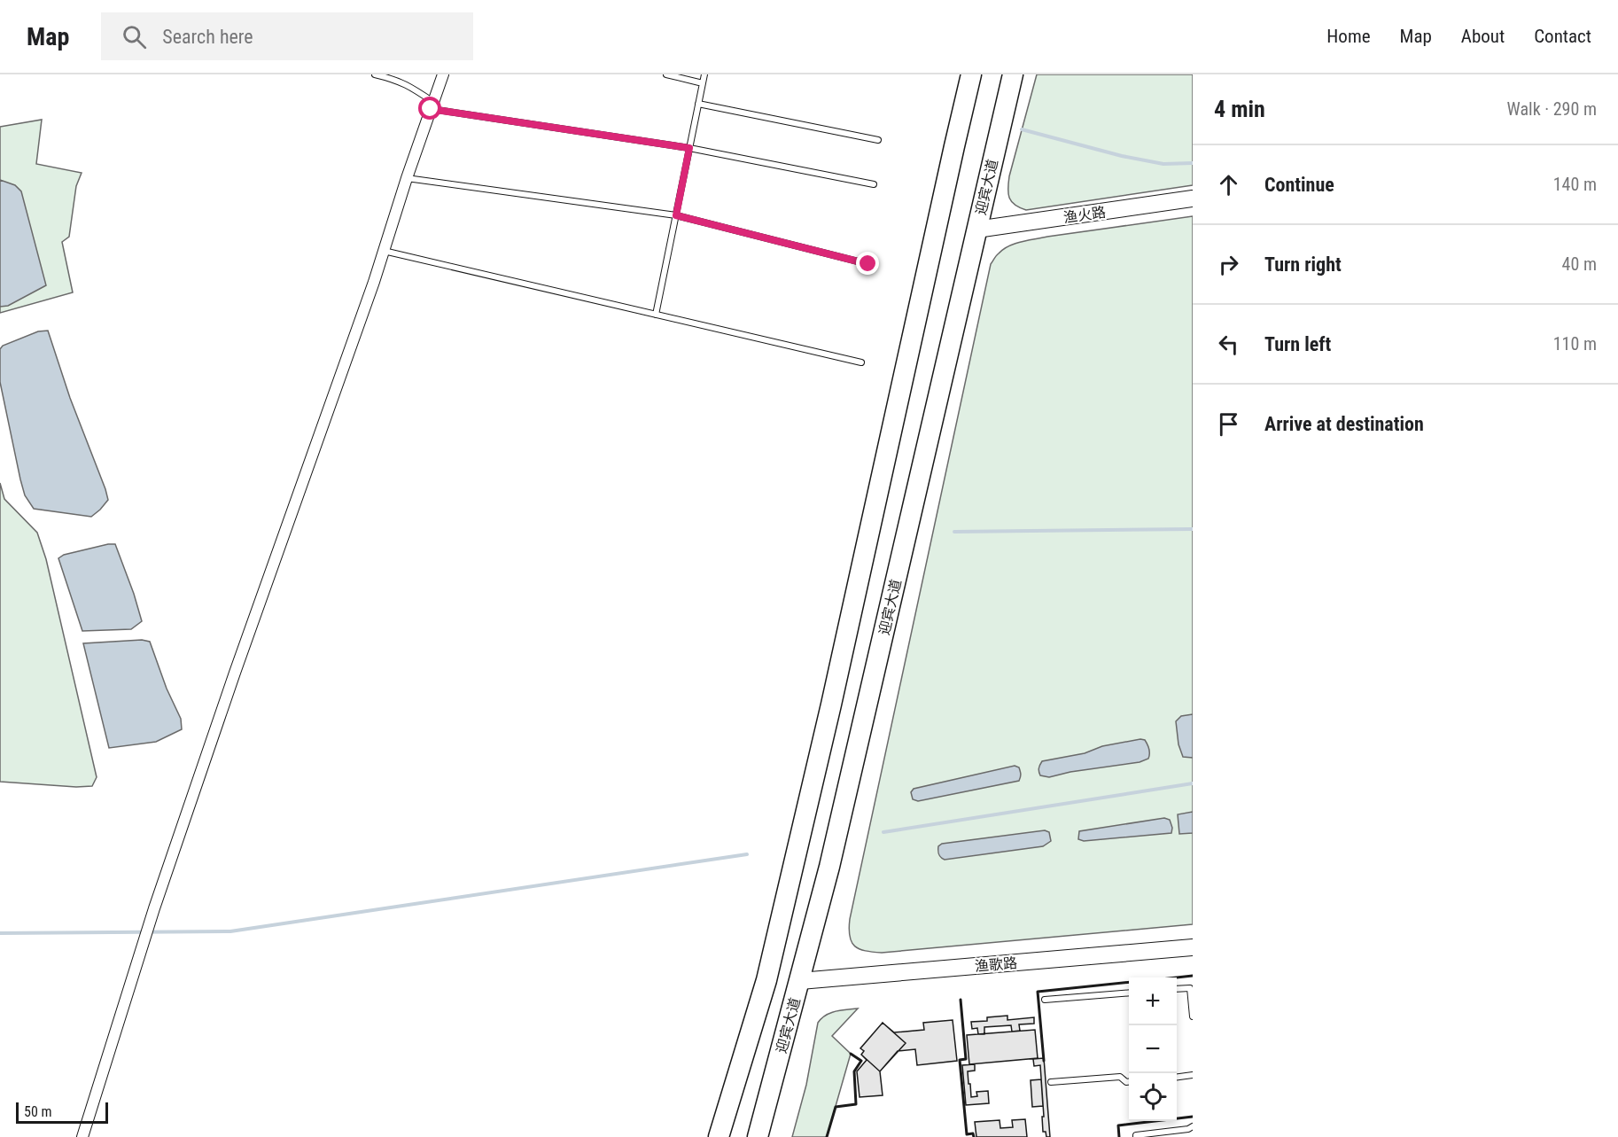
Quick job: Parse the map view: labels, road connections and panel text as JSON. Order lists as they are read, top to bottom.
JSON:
{
  "streets": {
    "highway": ["迎宾大道"],
    "street": ["渔火路", "渔歌路"]
  },
  "crossings": [
    ["迎宾大道", "渔火路"],
    ["迎宾大道", "渔歌路"]
  ],
  "scale_bar": "50 m",
  "page": {
    "header": "Map",
    "search": "Search here",
    "nav": [
      "Home",
      "Map",
      "About",
      "Contact"
    ],
    "heading": ["4 min", "Walk · 290 m"],
    "list": [
      ["Continue", "140 m"],
      ["Turn right", "40 m"],
      ["Turn left", "110 m"],
      "Arrive at destination"
    ],
    "map_buttons": ["+", "−"],
    "scale": "50 m"
  }
}
